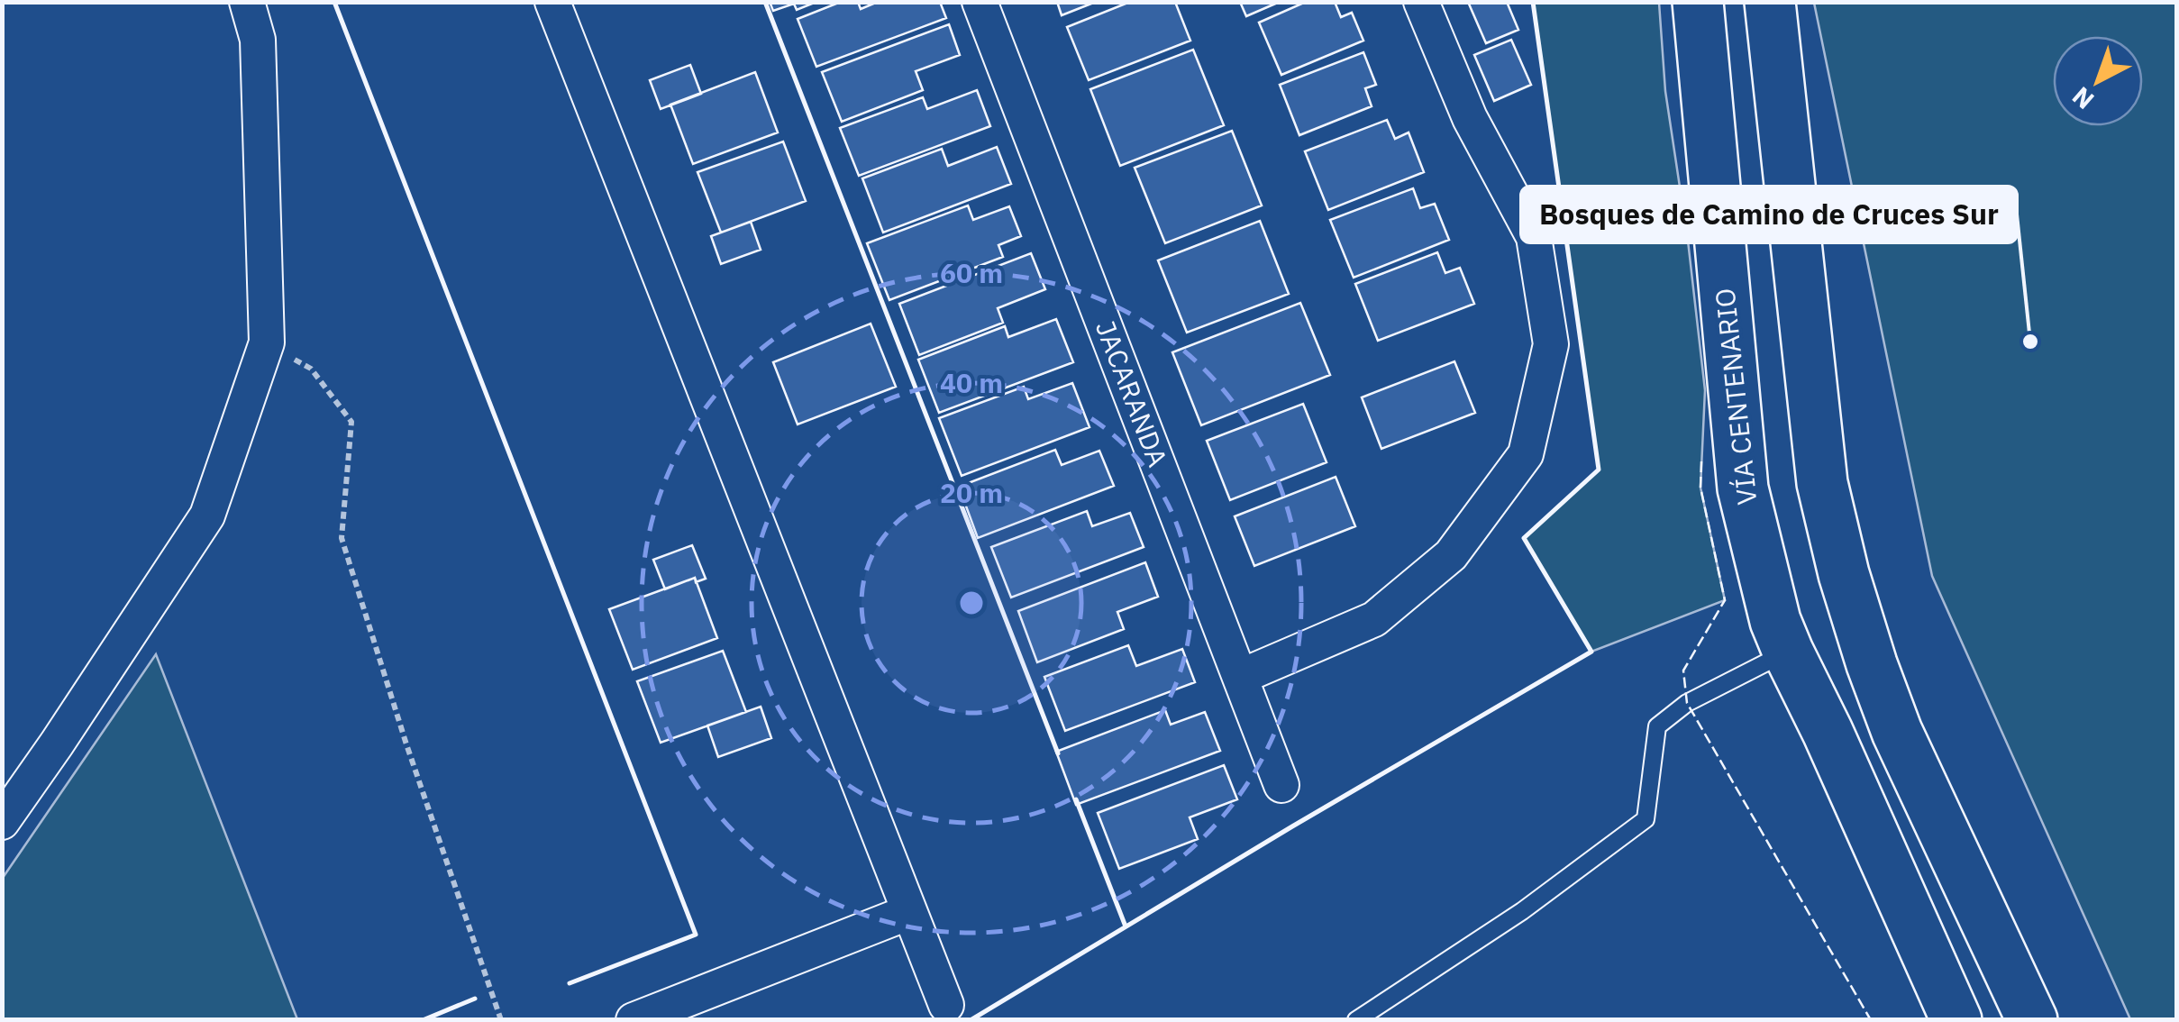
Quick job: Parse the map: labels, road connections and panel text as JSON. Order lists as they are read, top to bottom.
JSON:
{
  "streets": {
    "highway": ["VÍA CENTENARIO"],
    "street": ["JACARANDA"]
  },
  "places": ["Bosques de Camino de Cruces Sur"],
  "north": "bottom left",
  "rings": ["60 m", "40 m", "20 m"]
}
